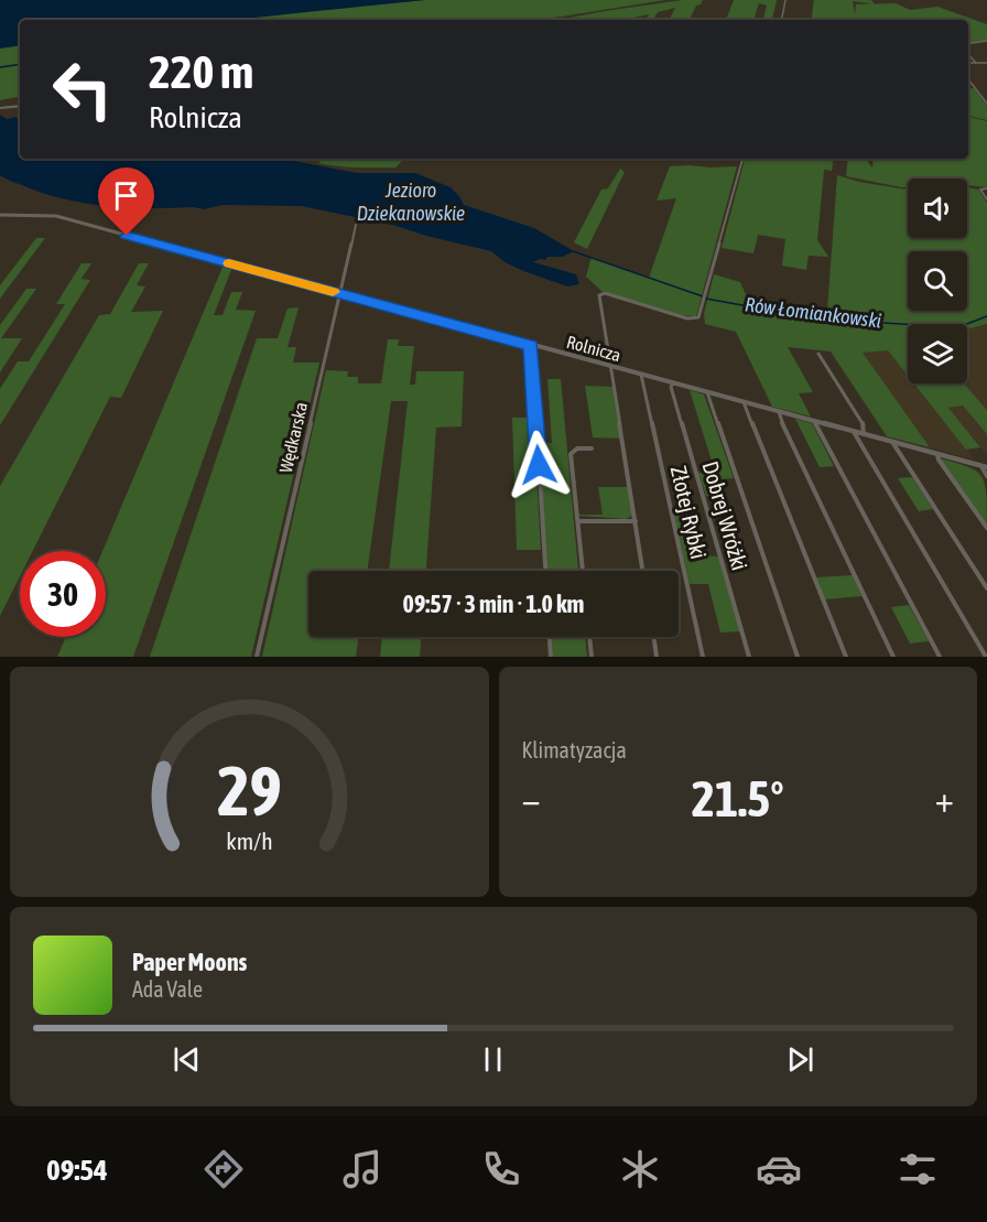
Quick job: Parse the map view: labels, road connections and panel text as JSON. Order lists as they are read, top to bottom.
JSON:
{
  "streets": {
    "street": [
      "Rolnicza",
      "Wędkarska",
      "Złotej Rybki",
      "Dobrej Wróżki"
    ]
  },
  "crossings": [
    ["Rolnicza", "Wędkarska"],
    ["Rolnicza", "Złotej Rybki"],
    ["Rolnicza", "Dobrej Wróżki"]
  ],
  "water": ["Jezioro Dziekanowskie", "Rów Łomiankowski"],
  "page": {
    "turn": ["220 m", "Rolnicza"],
    "limit": "30",
    "trip": "09:57 · 3 min · 1.0 km",
    "tile": "Klimatyzacja",
    "heat": ["−", "21.5°", "+"],
    "song": ["Paper Moons", "Ada Vale"],
    "tabs": "09:54",
    "gauge": ["29", "km/h"]
  }
}
